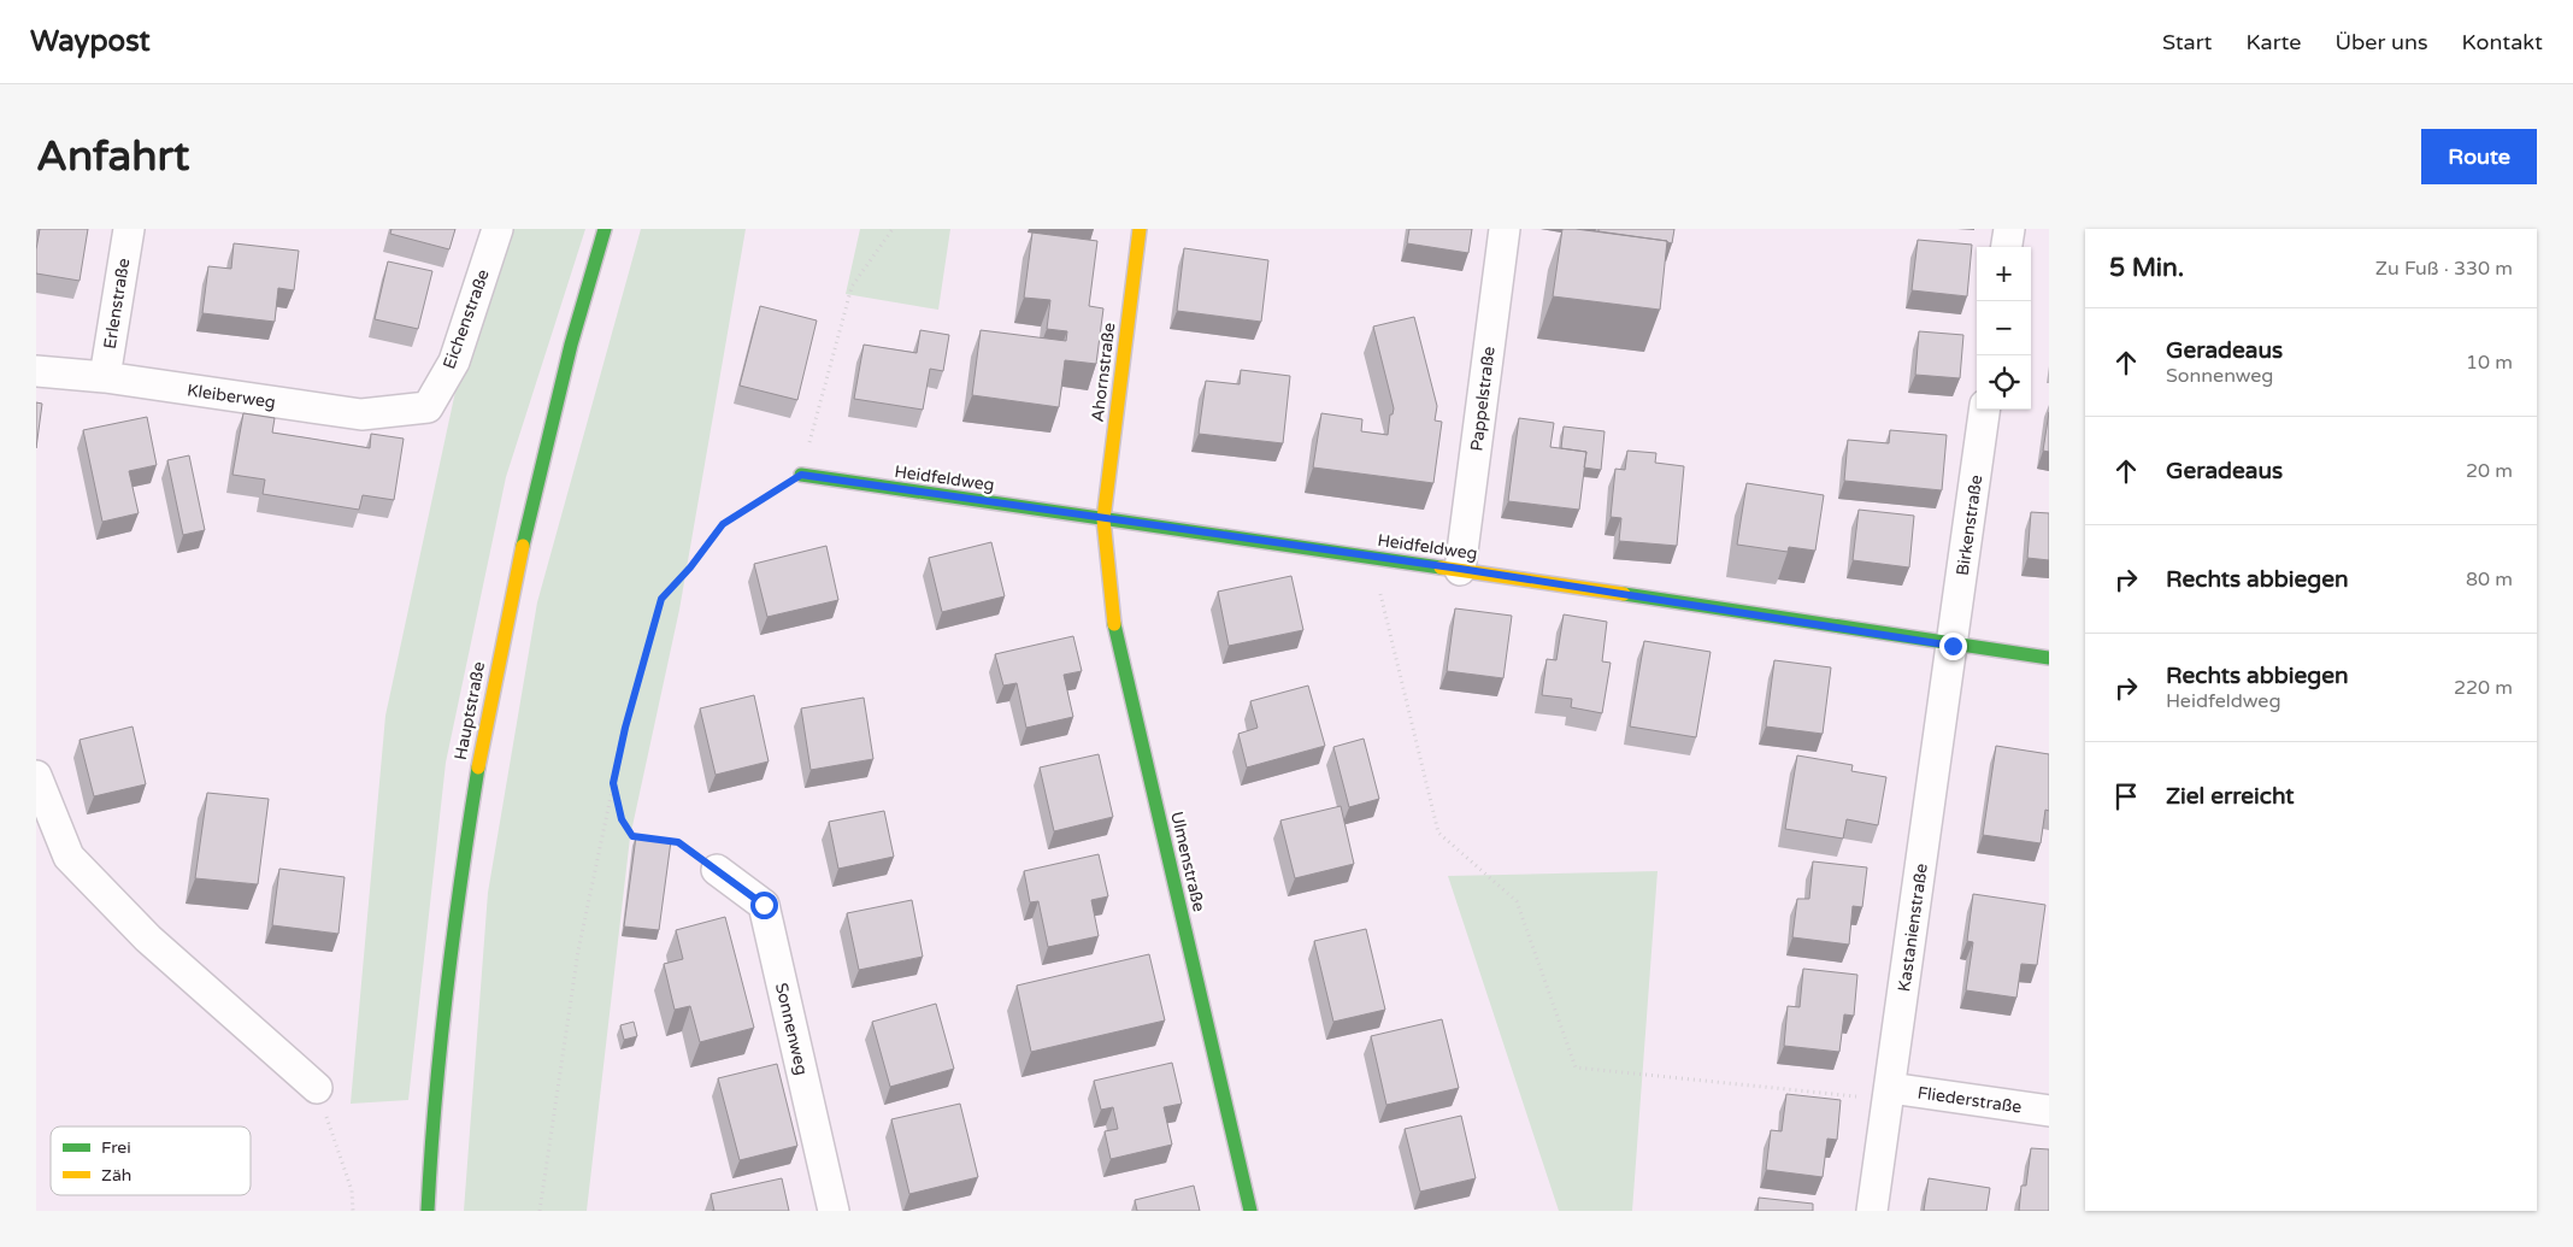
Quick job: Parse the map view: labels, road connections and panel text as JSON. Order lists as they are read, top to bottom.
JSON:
{
  "streets": {
    "street": [
      "Erlenstraße",
      "Eichenstraße",
      "Ahornstraße",
      "Kleiberweg",
      "Pappelstraße",
      "Heidfeldweg",
      "Birkenstraße",
      "Hauptstraße",
      "Ulmenstraße",
      "Kastanienstraße",
      "Sonnenweg",
      "Fliederstraße"
    ]
  },
  "crossings": [
    ["Erlenstraße", "Kleiberweg"],
    ["Eichenstraße", "Kleiberweg"],
    ["Ahornstraße", "Heidfeldweg"],
    ["Ahornstraße", "Ulmenstraße"],
    ["Pappelstraße", "Heidfeldweg"],
    ["Heidfeldweg", "Birkenstraße"],
    ["Heidfeldweg", "Ulmenstraße"],
    ["Heidfeldweg", "Kastanienstraße"],
    ["Birkenstraße", "Kastanienstraße"],
    ["Kastanienstraße", "Fliederstraße"]
  ],
  "legend": ["Frei", "Zäh"],
  "page": {
    "header": "Waypost",
    "nav": [
      "Start",
      "Karte",
      "Über uns",
      "Kontakt"
    ],
    "buttons": "Route",
    "title": "Anfahrt",
    "heading": ["5 Min.", "Zu Fuß · 330 m"],
    "map_buttons": ["+", "−"],
    "list": [
      ["Geradeaus", "Sonnenweg", "10 m"],
      ["Geradeaus", "20 m"],
      ["Rechts abbiegen", "80 m"],
      ["Rechts abbiegen", "Heidfeldweg", "220 m"],
      "Ziel erreicht"
    ]
  }
}
